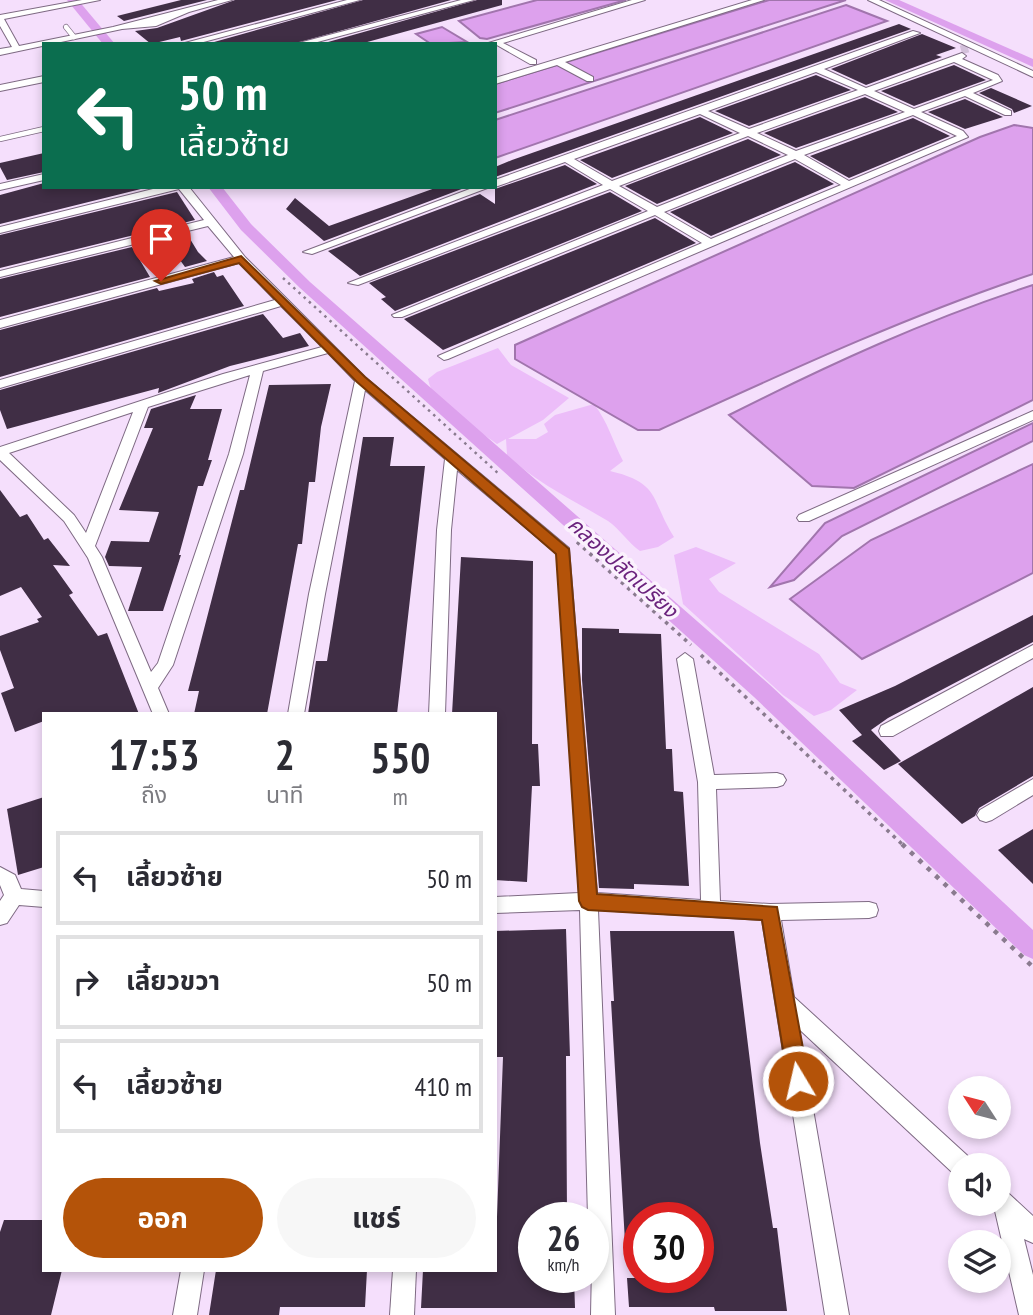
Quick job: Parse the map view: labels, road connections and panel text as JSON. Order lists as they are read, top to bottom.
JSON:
{
  "water": ["คลองปลัดเปรียง"],
  "north": "top left",
  "page": {
    "turn": ["50 m", "เลี้ยวซ้าย"],
    "eta": [
      "17:53",
      "ถึง",
      "2",
      "นาที",
      "550",
      "m"
    ],
    "list": [
      {
        "name": "เลี้ยวซ้าย",
        "value": "50 m"
      },
      {
        "name": "เลี้ยวขวา",
        "value": "50 m"
      },
      {
        "name": "เลี้ยวซ้าย",
        "value": "410 m"
      }
    ],
    "buttons": ["ออก", "แชร์"],
    "speed": "26 km/h",
    "limit": "30"
  }
}
